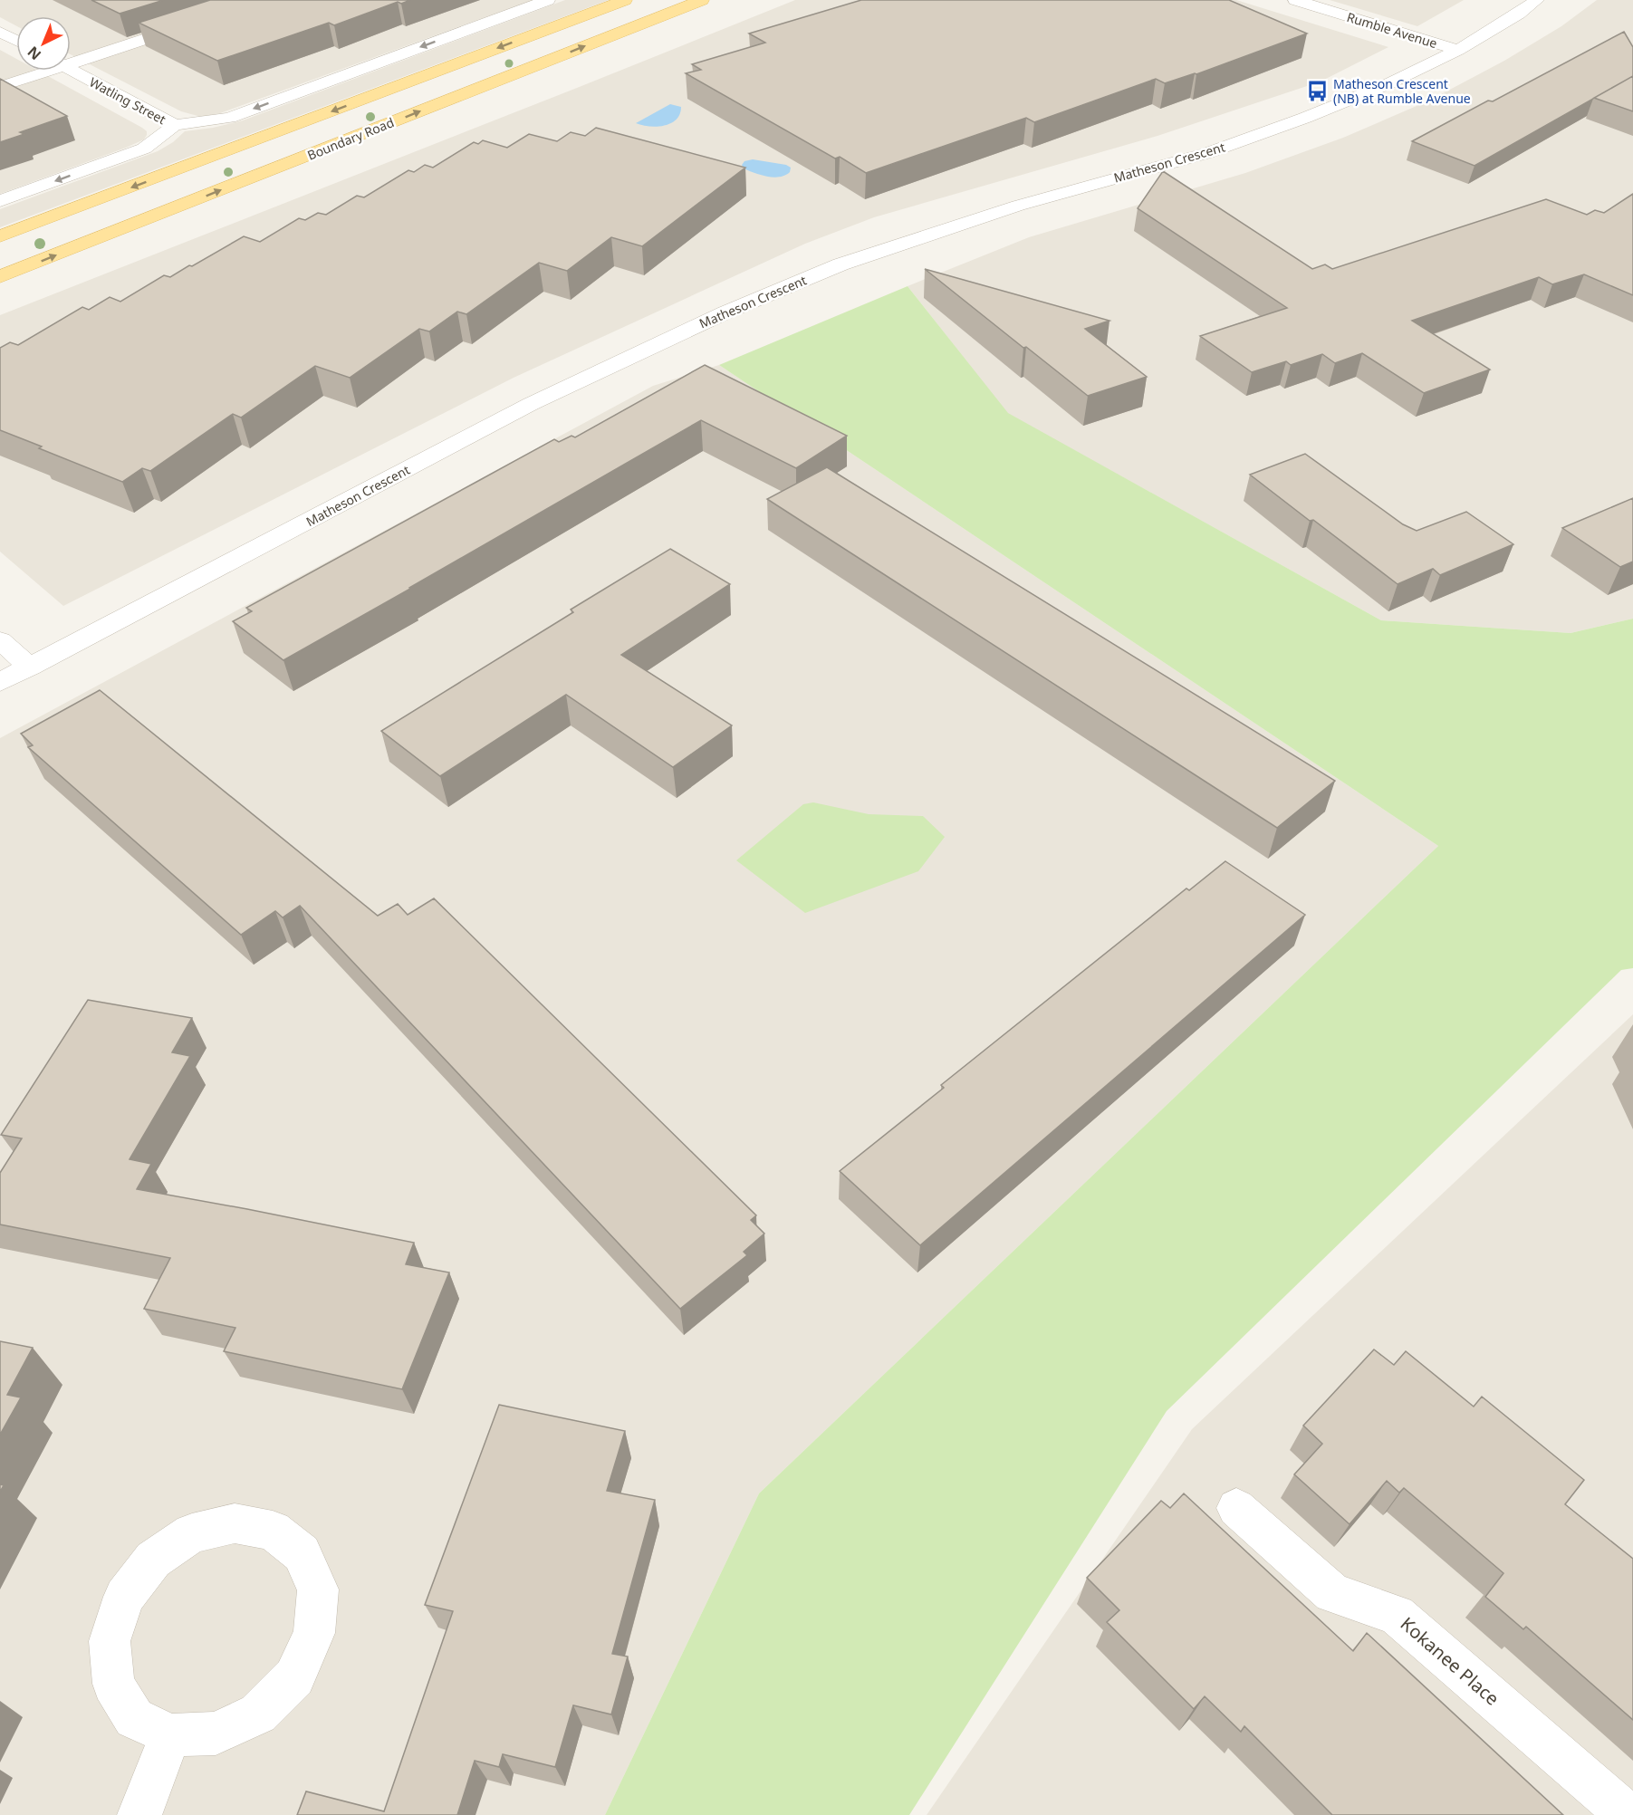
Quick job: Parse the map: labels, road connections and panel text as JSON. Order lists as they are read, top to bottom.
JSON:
{
  "streets": {
    "main road": ["Boundary Road"],
    "street": [
      "Rumble Avenue",
      "Watling Street",
      "Matheson Crescent",
      "Kokanee Place"
    ]
  },
  "crossings": [
    ["Rumble Avenue", "Matheson Crescent"]
  ],
  "places": {
    "bus stop": ["Matheson Crescent (NB) at Rumble Avenue"]
  },
  "north": "bottom left"
}
